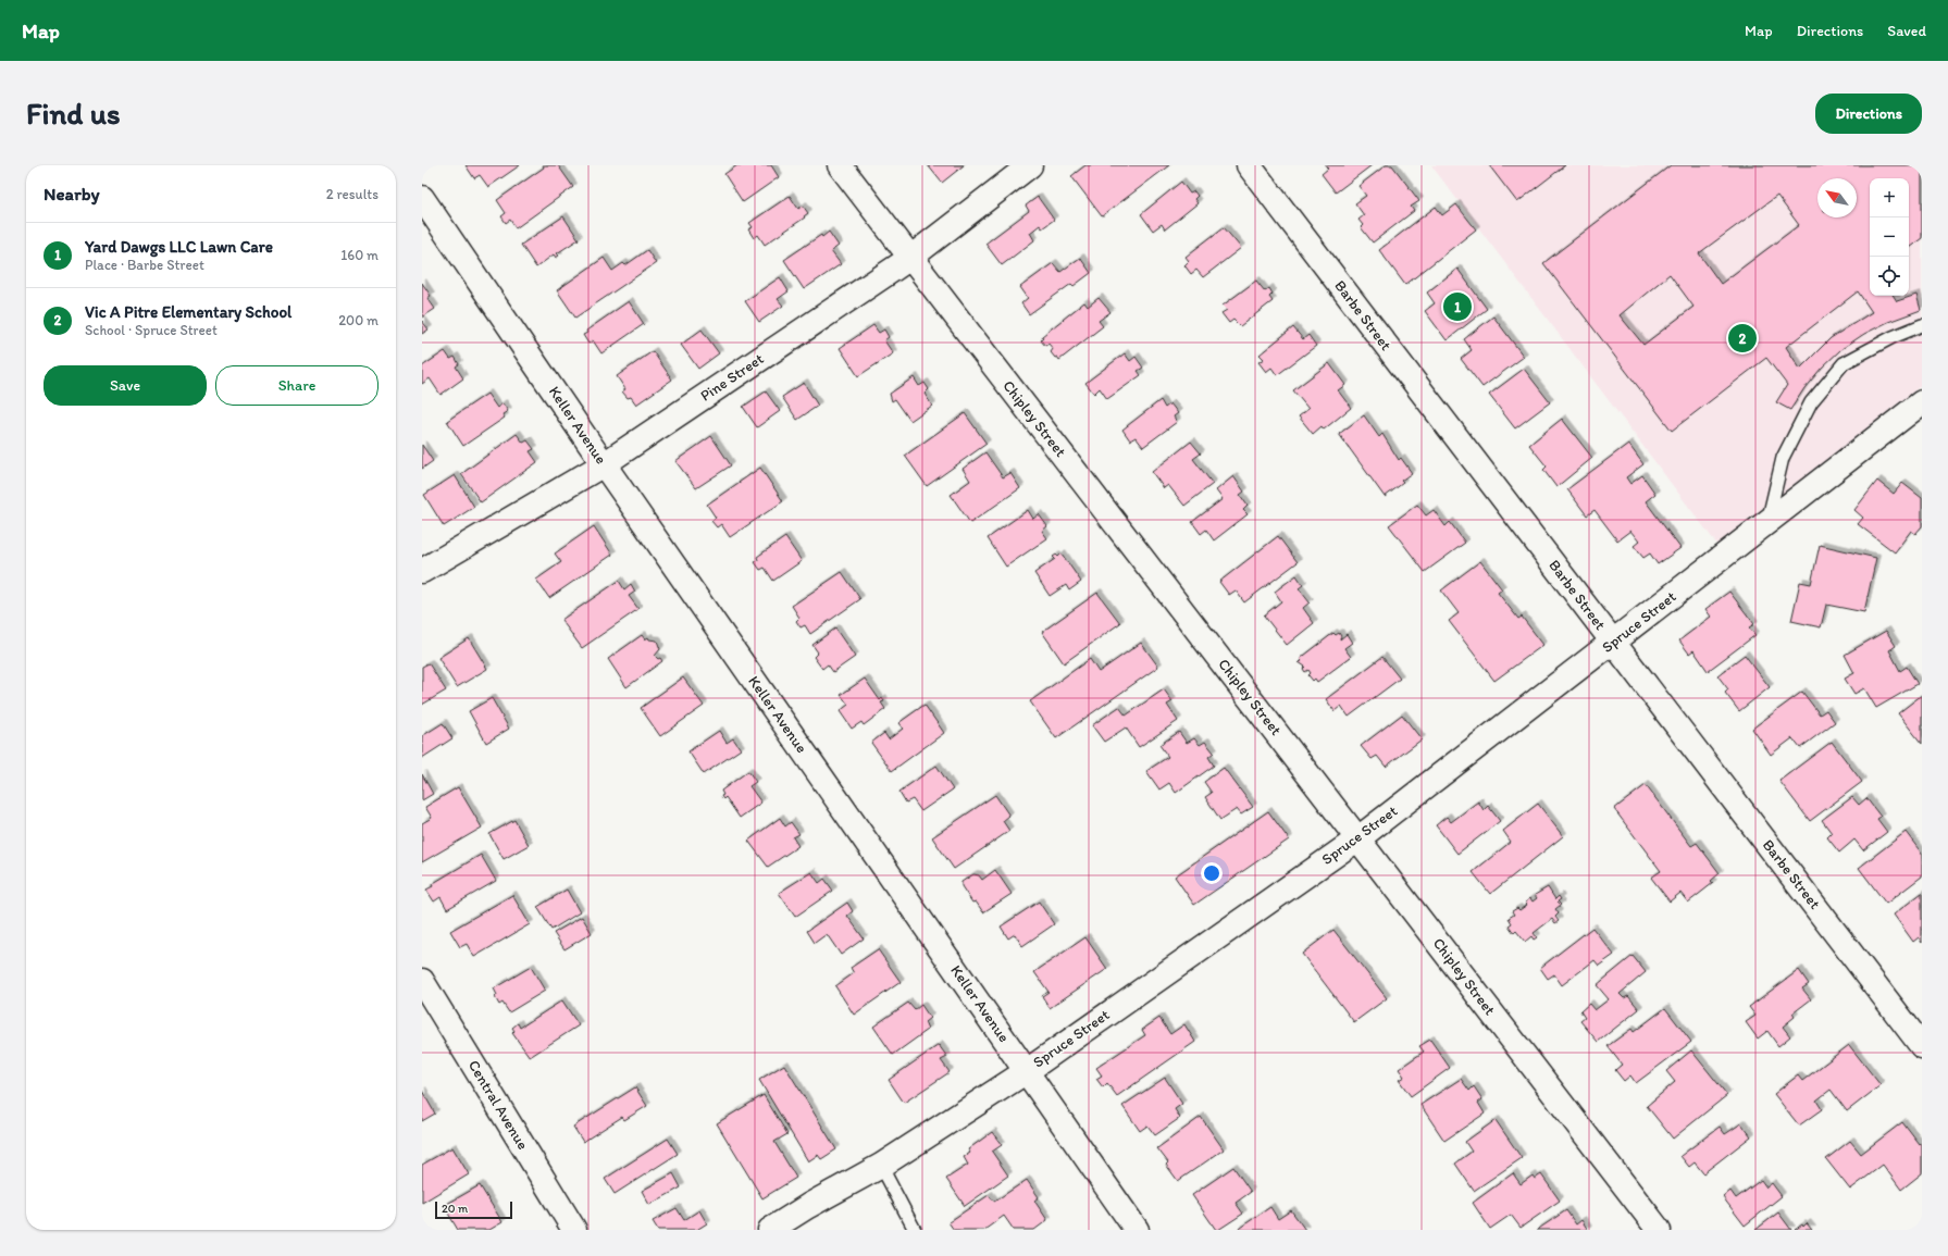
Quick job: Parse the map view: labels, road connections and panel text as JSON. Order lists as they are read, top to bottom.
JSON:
{
  "streets": {
    "street": [
      "Barbe Street",
      "Pine Street",
      "Chipley Street",
      "Keller Avenue",
      "Spruce Street",
      "Central Avenue"
    ]
  },
  "crossings": [
    ["Barbe Street", "Spruce Street"],
    ["Pine Street", "Chipley Street"],
    ["Pine Street", "Keller Avenue"],
    ["Chipley Street", "Spruce Street"],
    ["Keller Avenue", "Spruce Street"]
  ],
  "scale_bar": "20 m",
  "north": "top left",
  "page": {
    "header": "Map",
    "nav": ["Map", "Directions", "Saved"],
    "buttons": [
      "Directions",
      ["Save", "Share"]
    ],
    "title": "Find us",
    "heading": ["Nearby", "2 results"],
    "map_buttons": ["+", "−"],
    "list": [
      {
        "mark": "1",
        "name": "Yard Dawgs LLC Lawn Care",
        "note": "Place · Barbe Street",
        "value": "160 m"
      },
      {
        "mark": "2",
        "name": "Vic A Pitre Elementary School",
        "note": "School · Spruce Street",
        "value": "200 m"
      }
    ],
    "pins": ["1", "2"],
    "scale": "20 m"
  }
}
